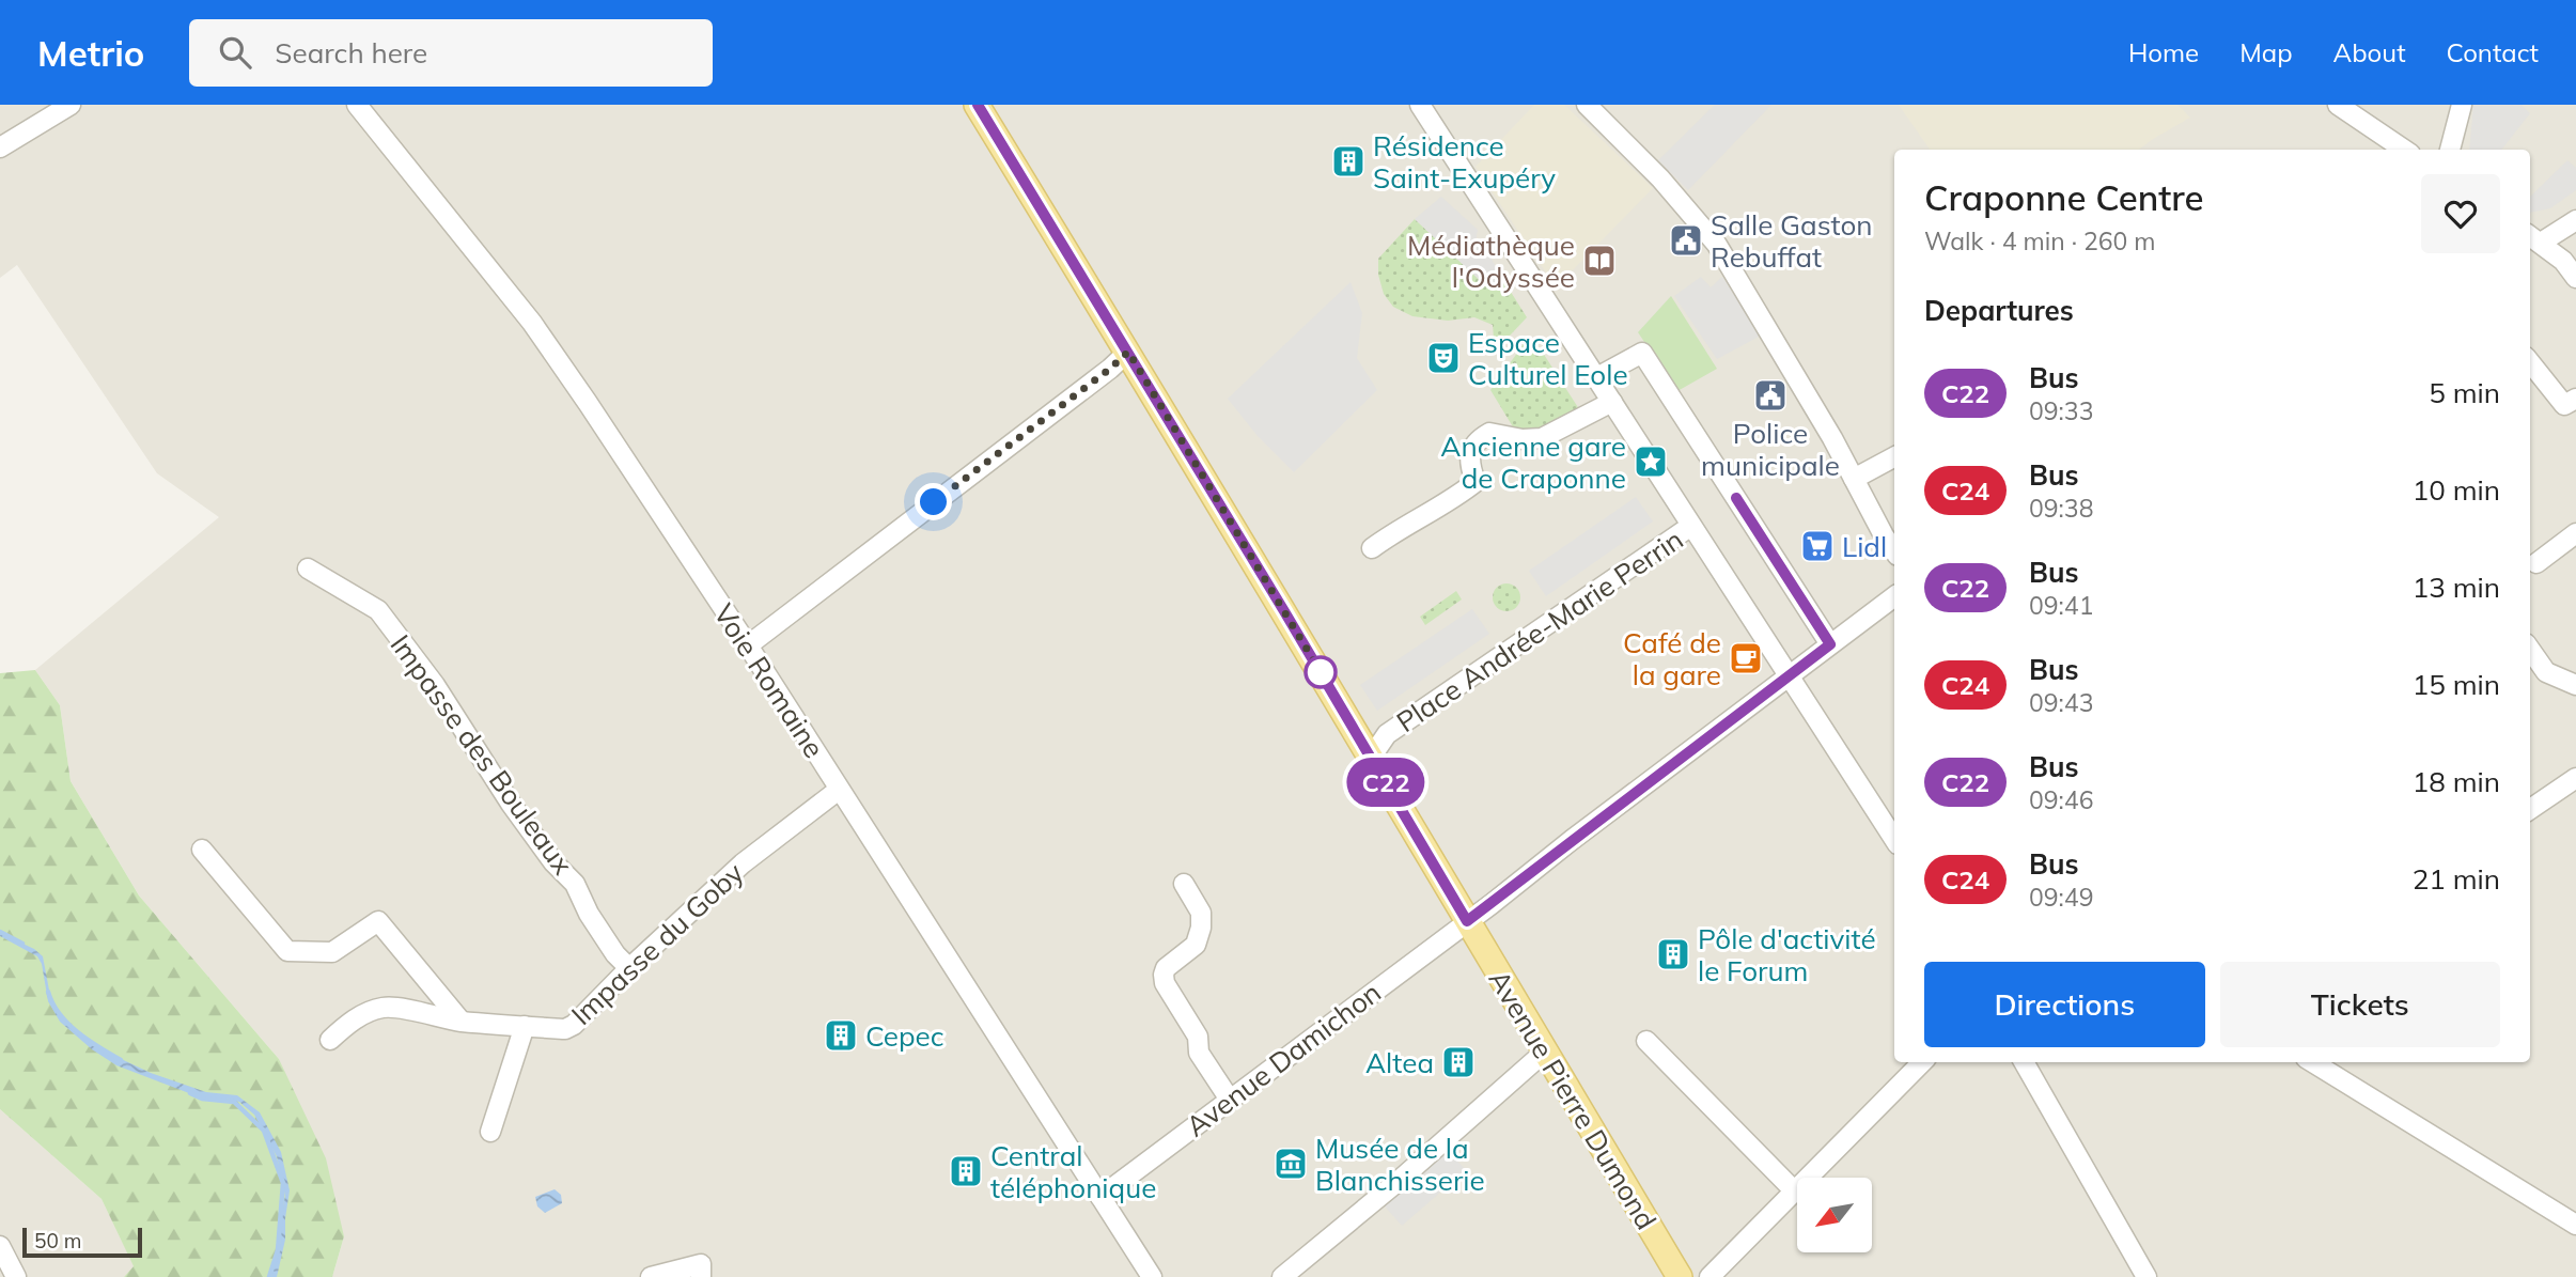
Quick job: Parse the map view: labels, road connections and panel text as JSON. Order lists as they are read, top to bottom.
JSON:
{
  "streets": {
    "main road": ["Avenue Pierre Dumond"],
    "street": [
      "Place Andrée-Marie Perrin",
      "Voie Romaine",
      "Impasse des Bouleaux",
      "Impasse du Goby",
      "Avenue Damichon"
    ]
  },
  "crossings": [
    ["Place Andrée-Marie Perrin", "Avenue Pierre Dumond"],
    ["Voie Romaine", "Impasse du Goby"],
    ["Voie Romaine", "Avenue Damichon"],
    ["Impasse des Bouleaux", "Impasse du Goby"],
    ["Avenue Damichon", "Avenue Pierre Dumond"]
  ],
  "places": {
    "building": [
      "Résidence Saint-Exupéry",
      "Pôle d'activité le Forum",
      "Cepec",
      "Altea",
      "Central téléphonique"
    ],
    "public building": ["Salle Gaston Rebuffat", "Police municipale"],
    "library": ["Médiathèque l'Odyssée"],
    "theatre": ["Espace Culturel Eole"],
    "place": ["Ancienne gare de Craponne"],
    "supermarket": ["Lidl"],
    "cafe": ["Café de la gare"],
    "museum": ["Musée de la Blanchisserie"]
  },
  "lines": ["bus line C22"],
  "scale_bar": "50 m",
  "north": "bottom left",
  "page": {
    "header": "Metrio",
    "search": "Search here",
    "nav": [
      "Home",
      "Map",
      "About",
      "Contact"
    ],
    "on_map": "C22",
    "heading": [
      ["Craponne Centre", "Walk · 4 min · 260 m"],
      "Departures"
    ],
    "list": [
      {
        "mark": "C22",
        "name": "Bus",
        "note": "09:33",
        "value": "5 min"
      },
      {
        "mark": "C24",
        "name": "Bus",
        "note": "09:38",
        "value": "10 min"
      },
      {
        "mark": "C22",
        "name": "Bus",
        "note": "09:41",
        "value": "13 min"
      },
      {
        "mark": "C24",
        "name": "Bus",
        "note": "09:43",
        "value": "15 min"
      },
      {
        "mark": "C22",
        "name": "Bus",
        "note": "09:46",
        "value": "18 min"
      },
      {
        "mark": "C24",
        "name": "Bus",
        "note": "09:49",
        "value": "21 min"
      }
    ],
    "buttons": ["Directions", "Tickets"],
    "scale": "50 m"
  }
}
